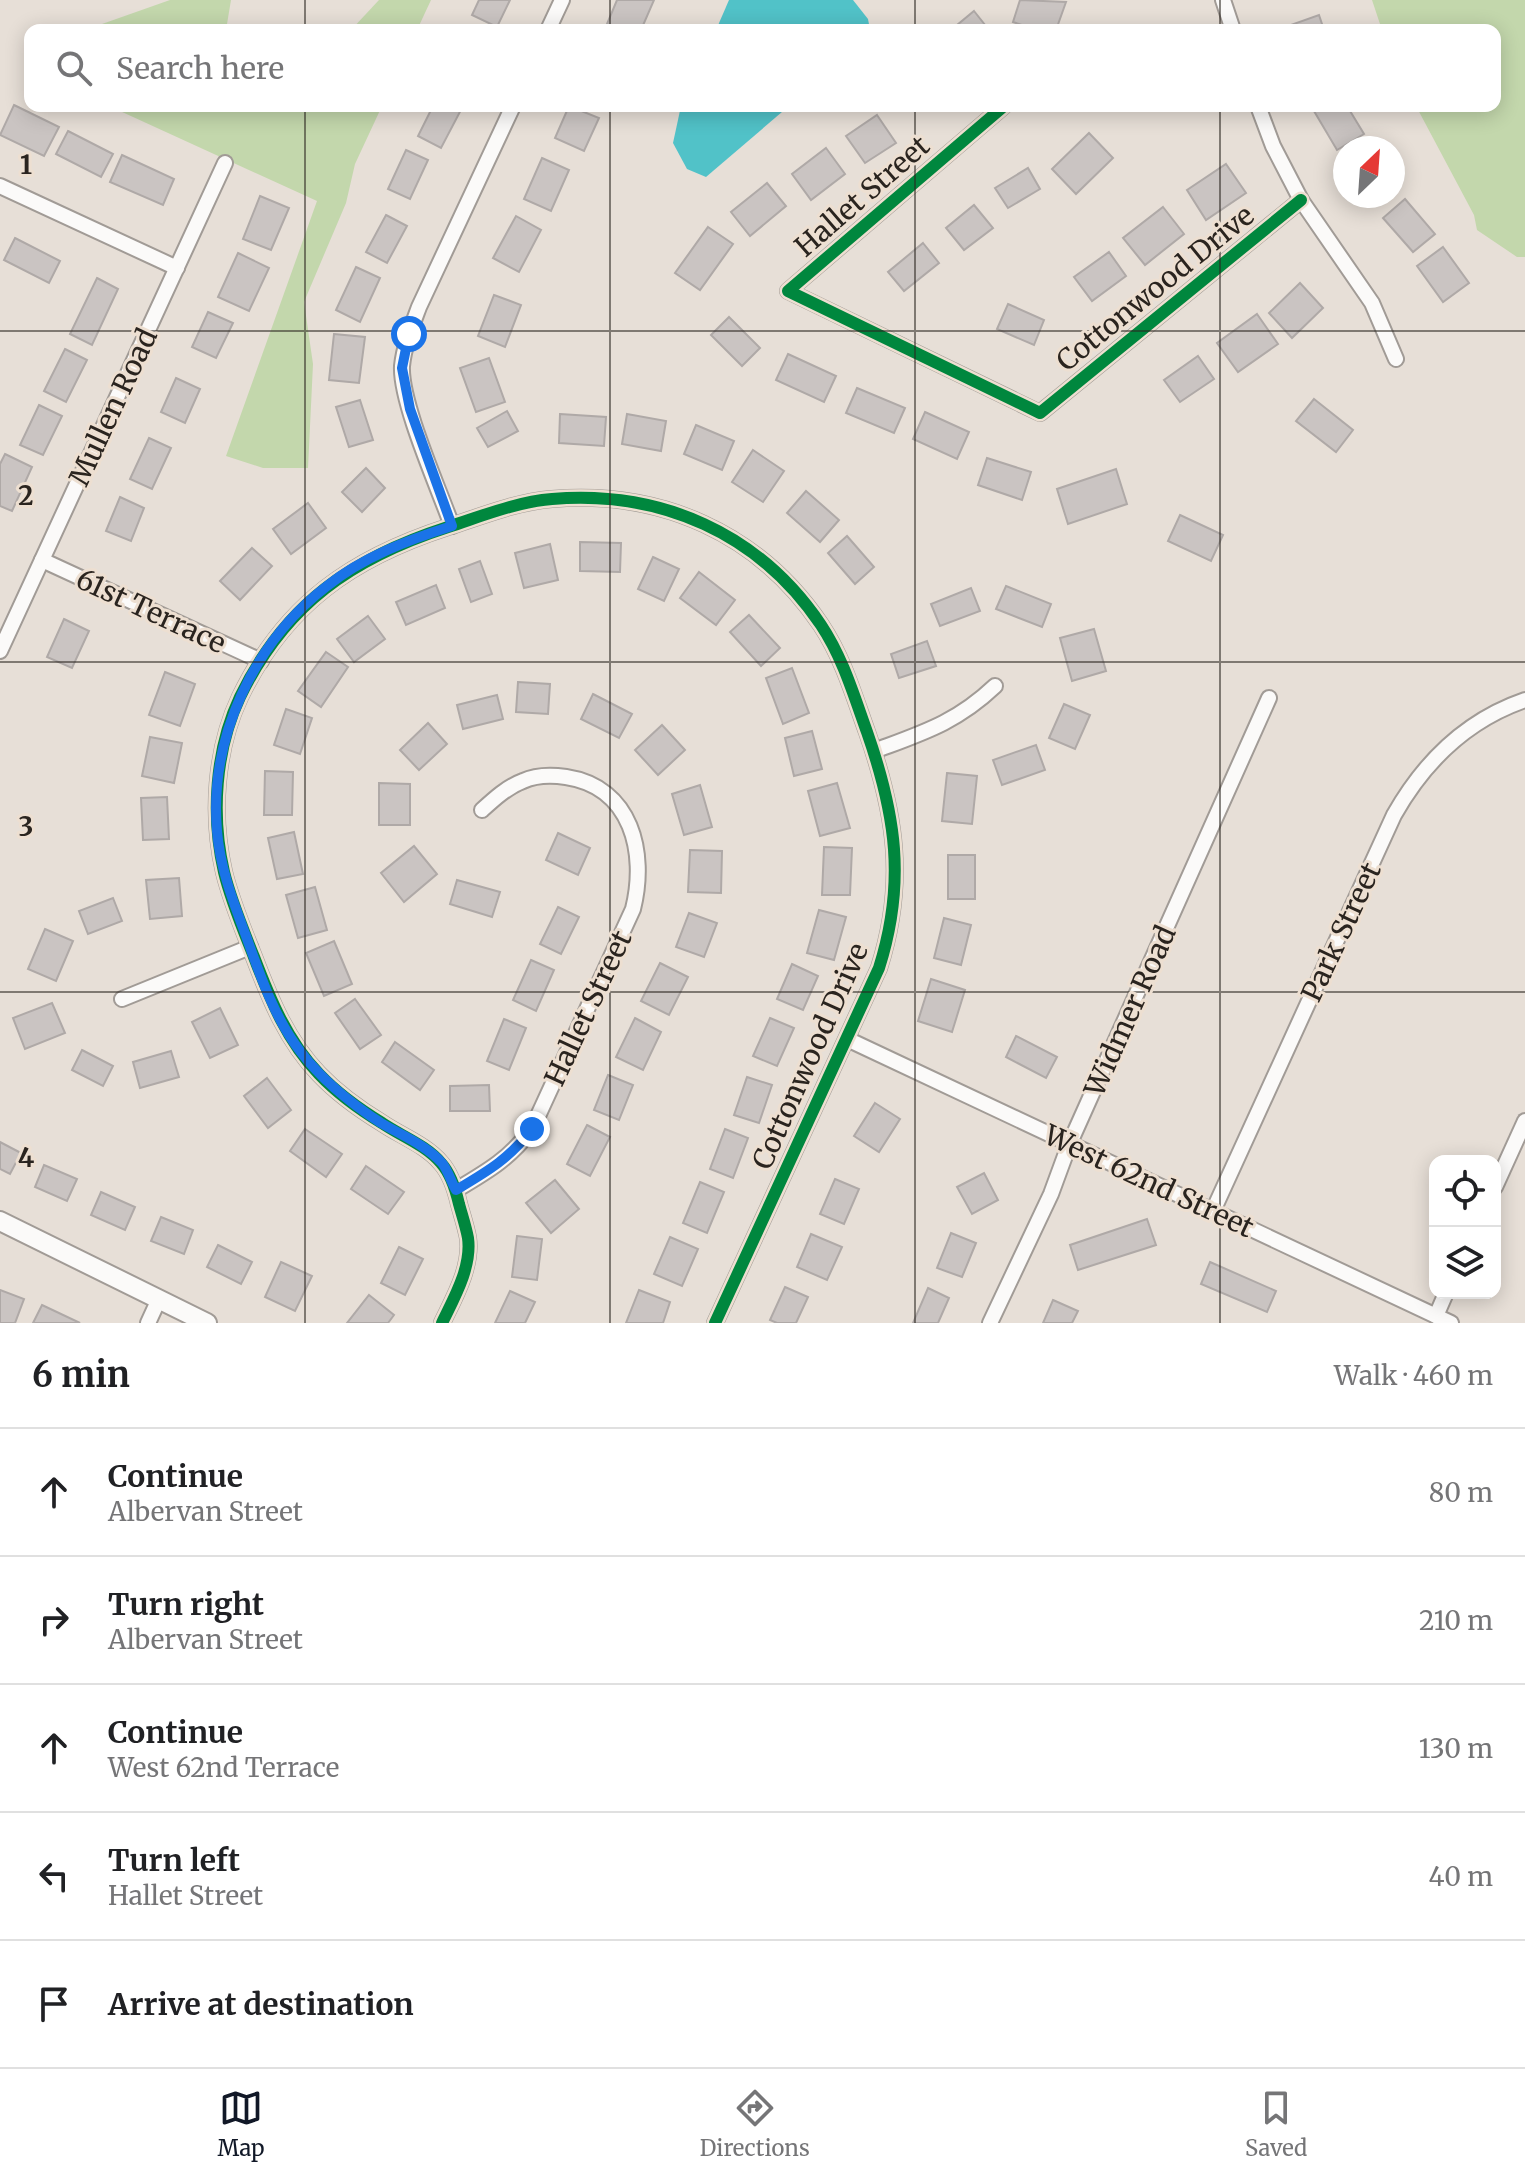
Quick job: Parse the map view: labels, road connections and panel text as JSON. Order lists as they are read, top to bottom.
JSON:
{
  "streets": {
    "street": [
      "Hallet Street",
      "Cottonwood Drive",
      "Mullen Road",
      "61st Terrace",
      "Park Street",
      "Widmer Road",
      "West 62nd Street"
    ]
  },
  "crossings": [
    ["Hallet Street", "Cottonwood Drive"],
    ["Cottonwood Drive", "61st Terrace"],
    ["Cottonwood Drive", "West 62nd Street"],
    ["Mullen Road", "61st Terrace"],
    ["Park Street", "West 62nd Street"],
    ["Widmer Road", "West 62nd Street"]
  ],
  "north": "top right",
  "page": {
    "search": "Search here",
    "heading": ["6 min", "Walk · 460 m"],
    "list": [
      ["Continue", "Albervan Street", "80 m"],
      ["Turn right", "Albervan Street", "210 m"],
      ["Continue", "West 62nd Terrace", "130 m"],
      ["Turn left", "Hallet Street", "40 m"],
      "Arrive at destination"
    ],
    "nav": ["Map", "Directions", "Saved"]
  },
  "grid": {
    "rows": [
      "1",
      "2",
      "3",
      "4"
    ]
  }
}
